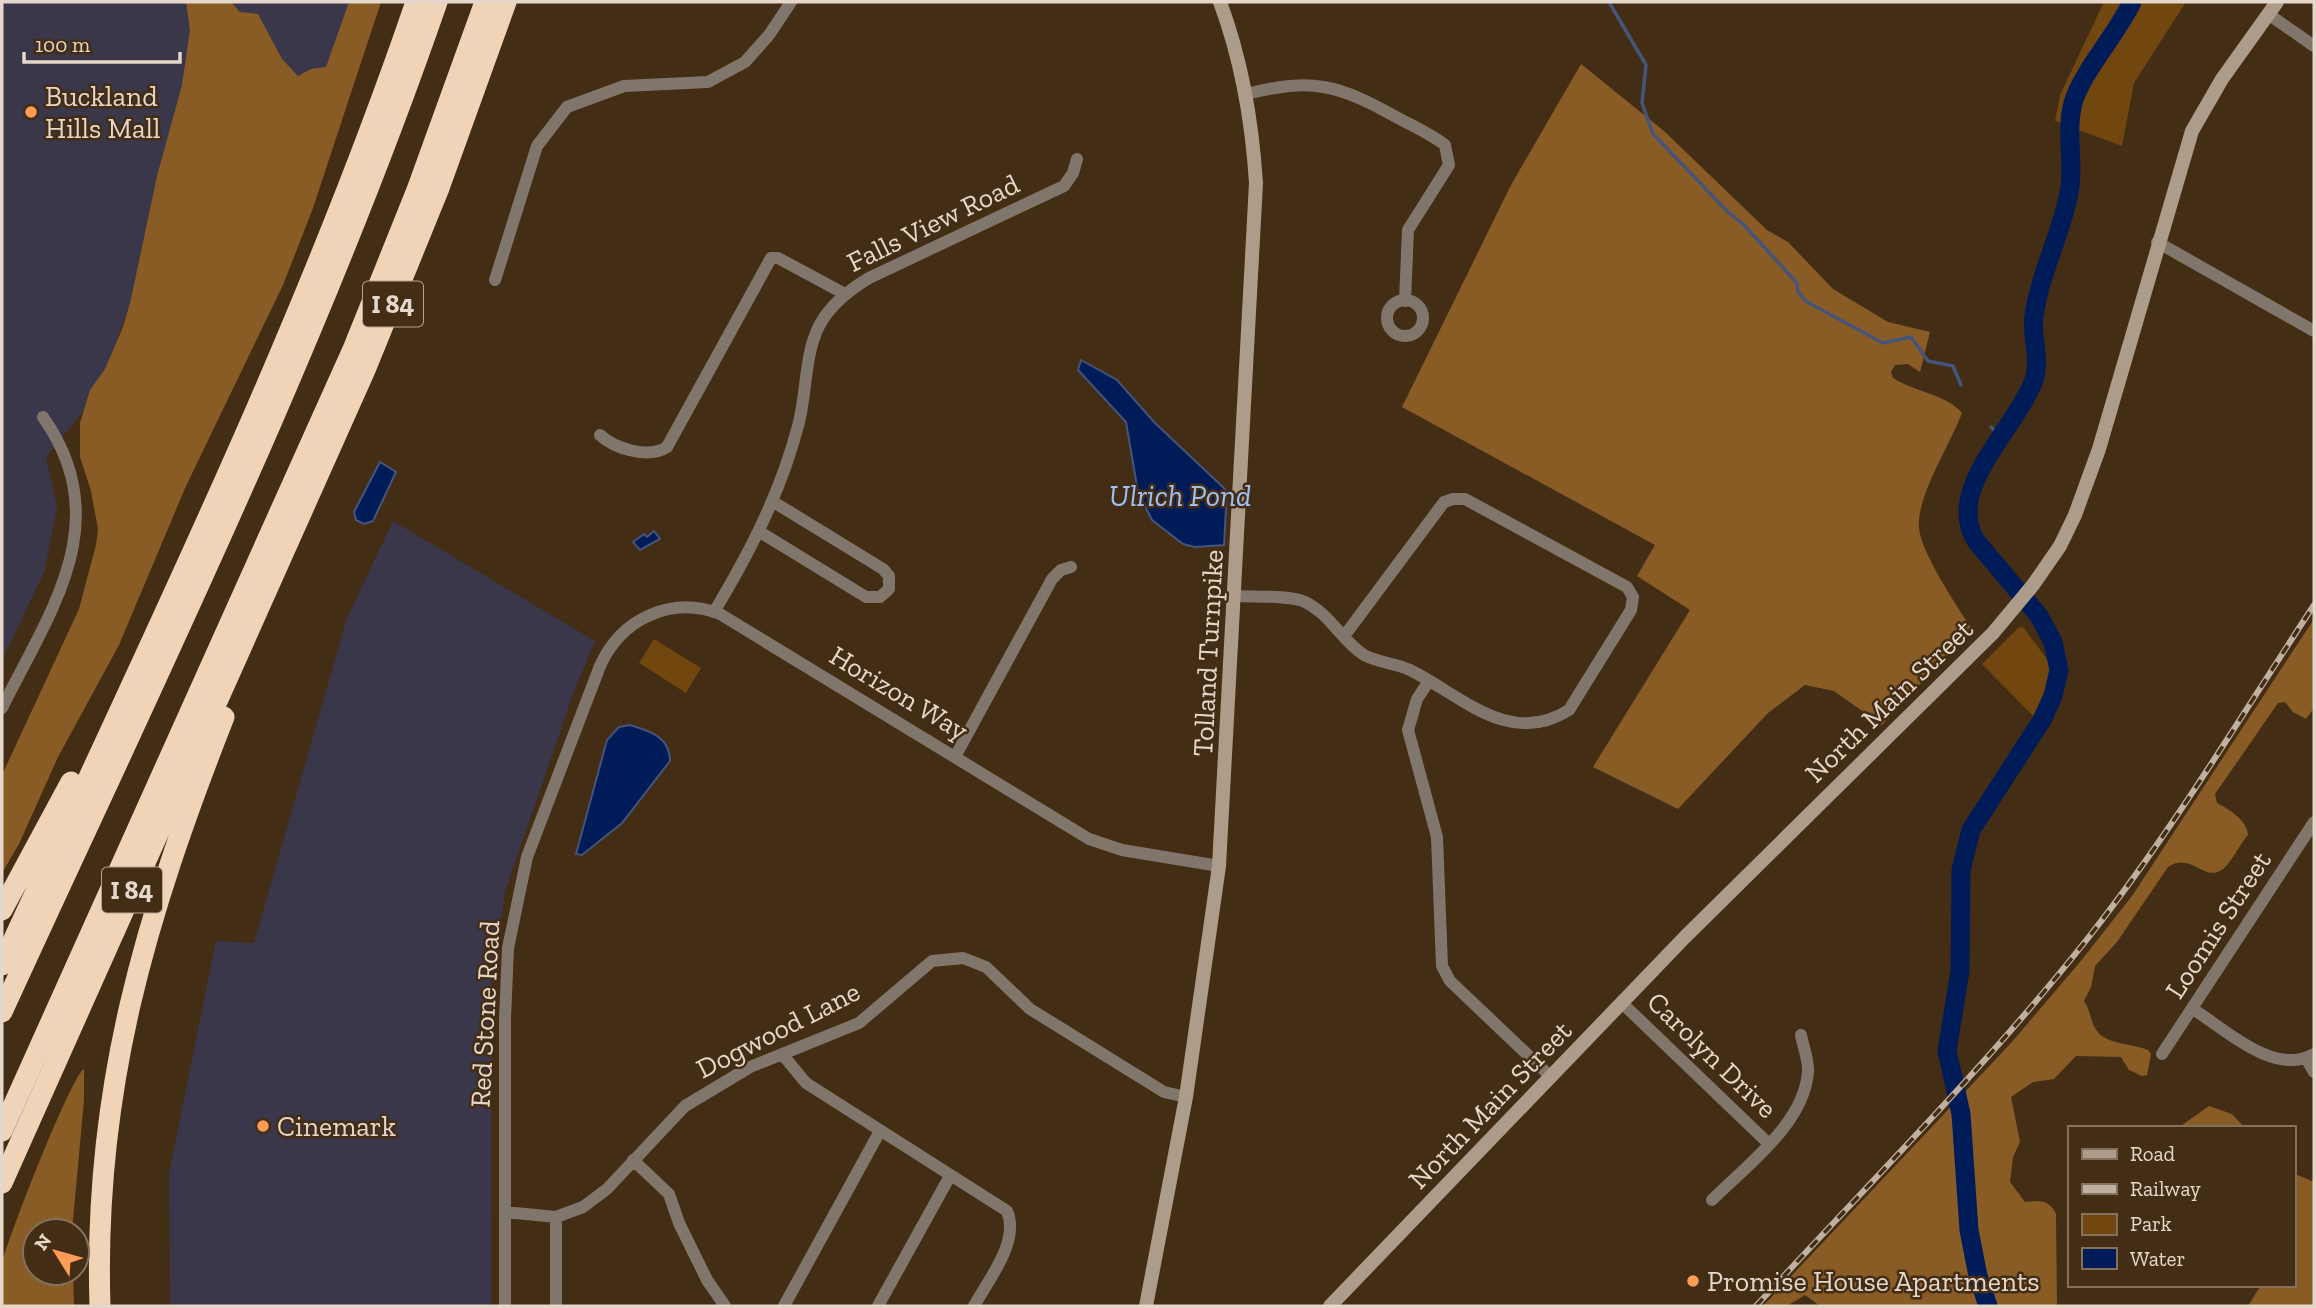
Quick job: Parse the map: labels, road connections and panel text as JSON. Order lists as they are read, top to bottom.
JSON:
{
  "streets": {
    "highway": ["I 84"],
    "main road": ["Tolland Turnpike", "North Main Street"],
    "street": [
      "Falls View Road",
      "Horizon Way",
      "Loomis Street",
      "Red Stone Road",
      "Dogwood Lane",
      "Carolyn Drive"
    ]
  },
  "crossings": [
    ["Falls View Road", "Horizon Way"],
    ["Tolland Turnpike", "Horizon Way"],
    ["Tolland Turnpike", "Dogwood Lane"],
    ["Horizon Way", "Red Stone Road"],
    ["North Main Street", "Carolyn Drive"],
    ["Red Stone Road", "Dogwood Lane"]
  ],
  "water": ["Ulrich Pond"],
  "places": ["Buckland Hills Mall", "Cinemark", "Promise House Apartments"],
  "legend": [
    "Road",
    "Railway",
    "Park",
    "Water"
  ],
  "scale_bar": "100 m",
  "north": "top left"
}
